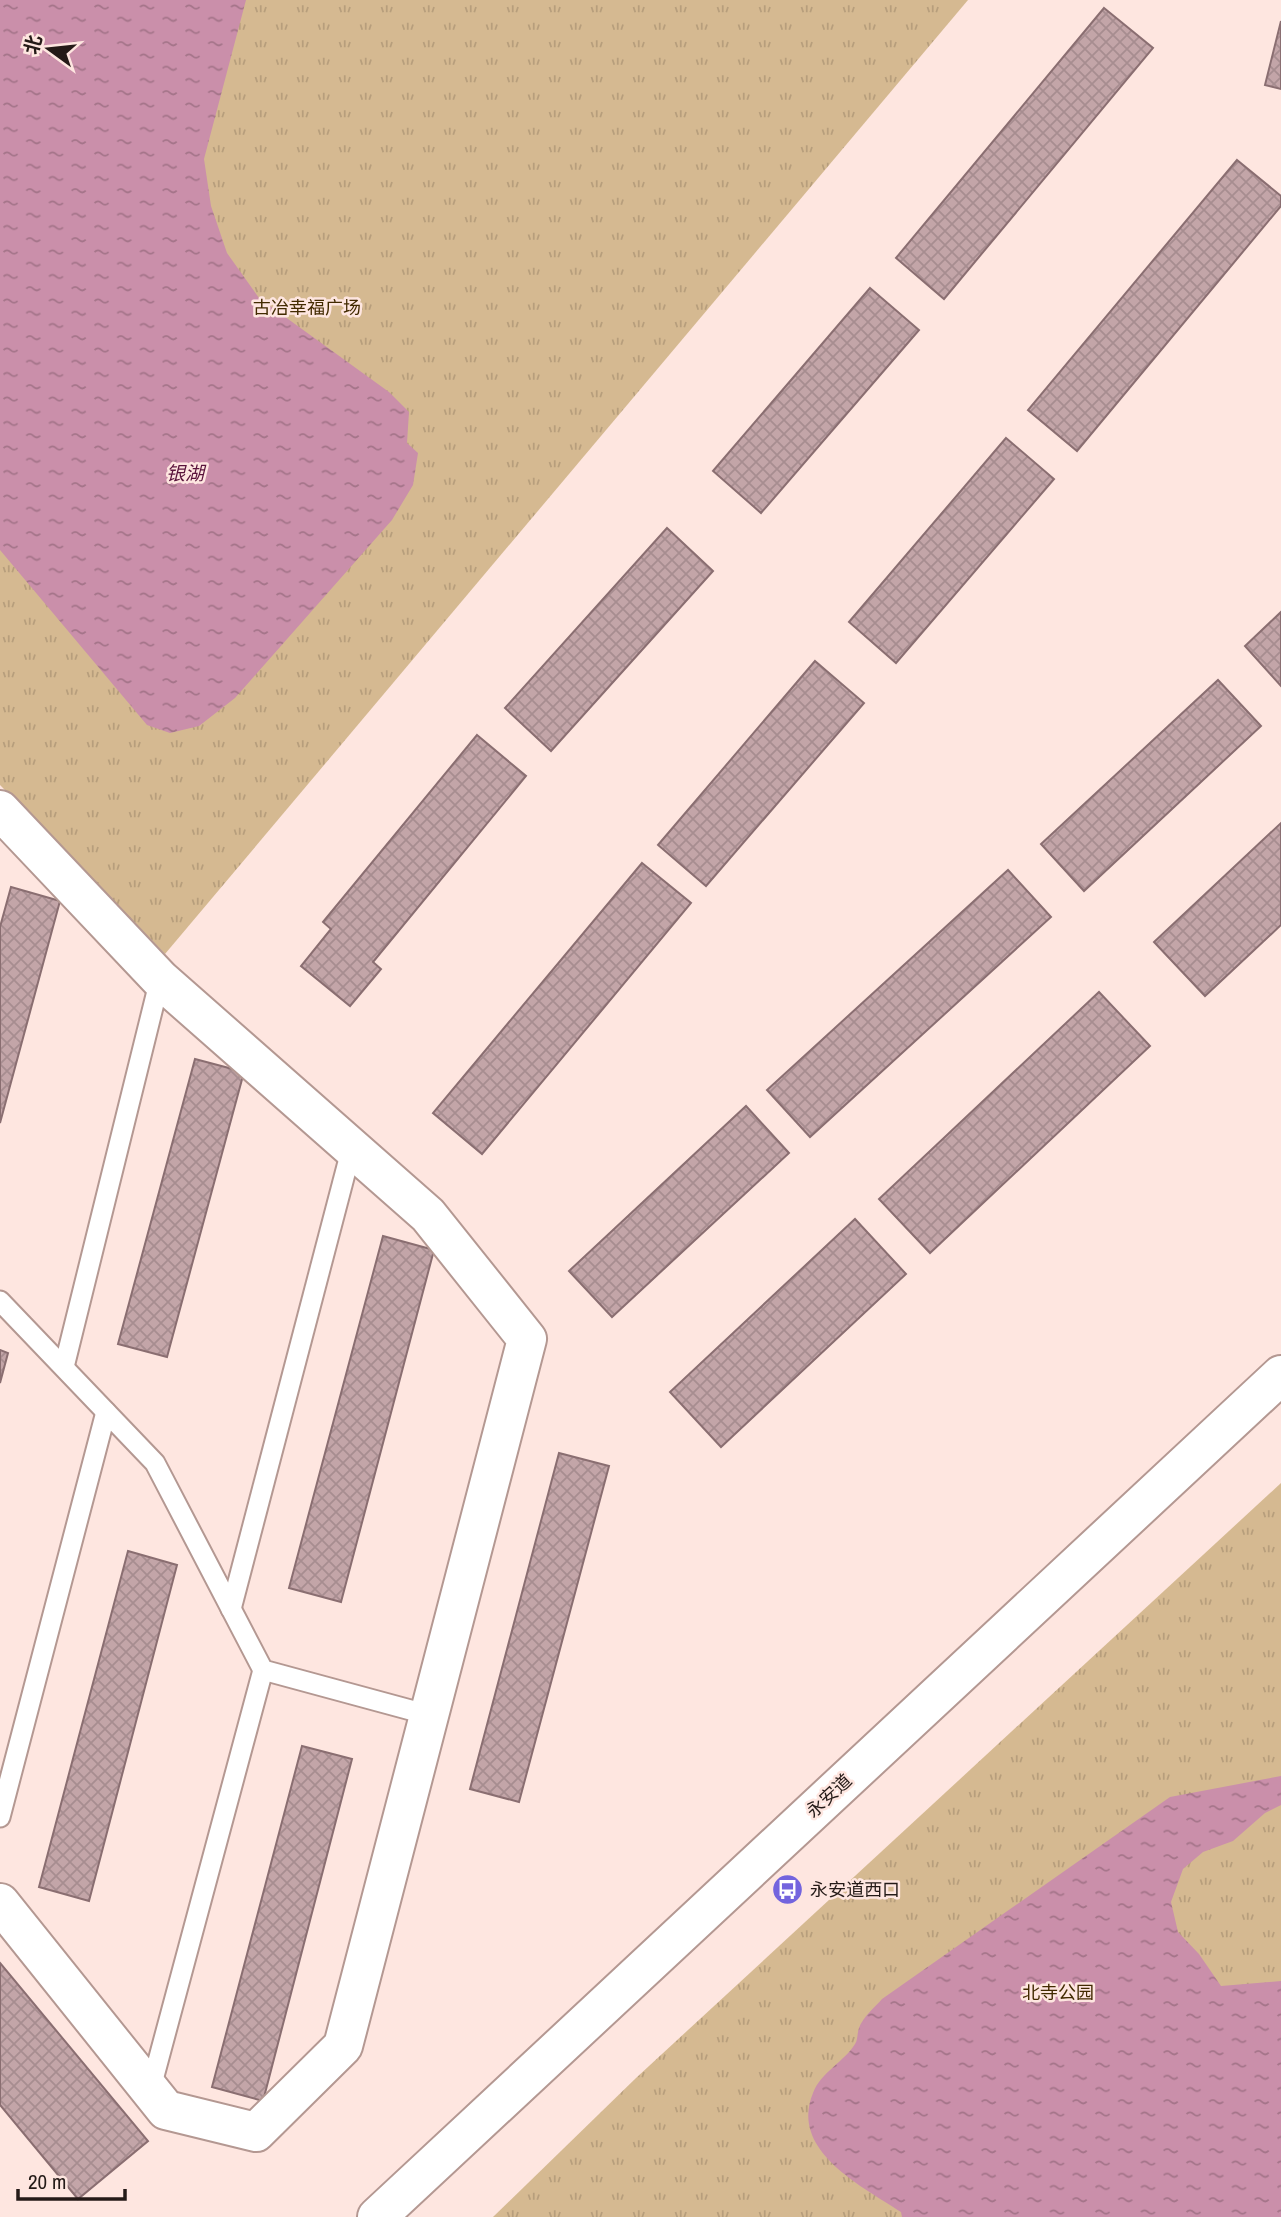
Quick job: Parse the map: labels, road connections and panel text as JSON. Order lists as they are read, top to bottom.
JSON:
{
  "streets": {
    "street": ["永安道"]
  },
  "water": ["银湖"],
  "parks": ["古冶幸福广场", "北寺公园"],
  "places": {
    "bus stop": ["永安道西口"]
  },
  "scale_bar": "20 m",
  "north": "left"
}
